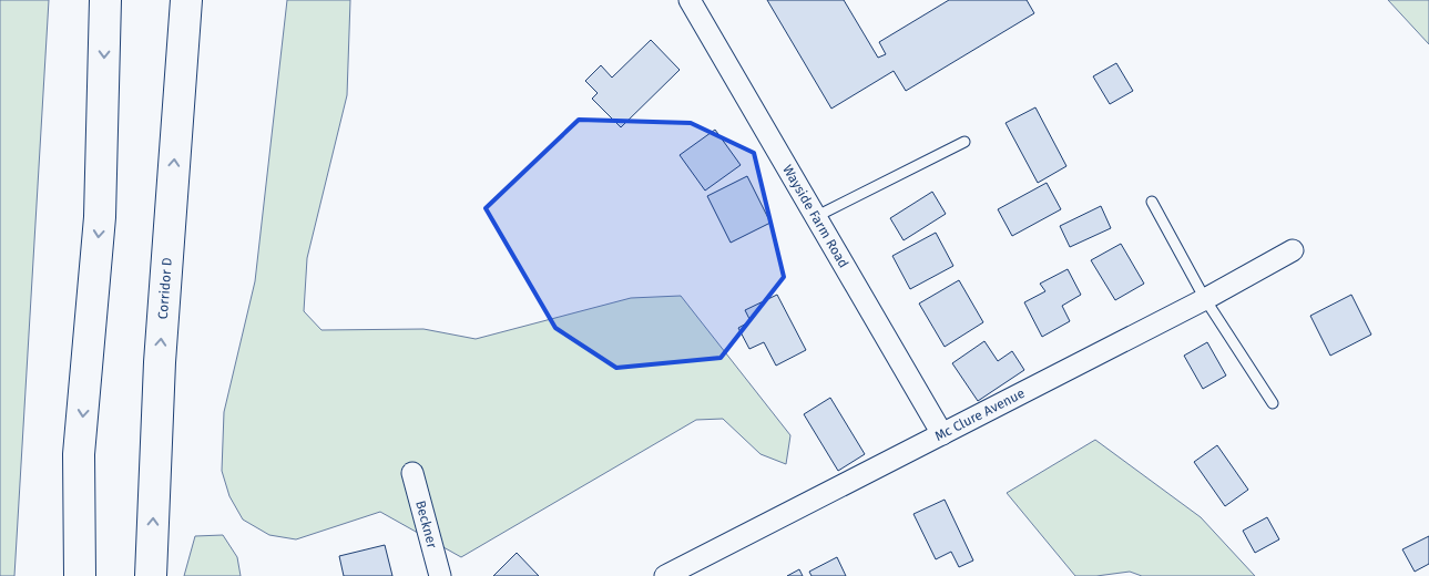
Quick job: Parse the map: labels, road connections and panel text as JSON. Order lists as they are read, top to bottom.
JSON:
{
  "streets": {
    "highway": ["Corridor D"],
    "street": ["Wayside Farm Road", "Mc Clure Avenue", "Beckner"]
  },
  "crossings": [
    ["Wayside Farm Road", "Mc Clure Avenue"]
  ]
}
